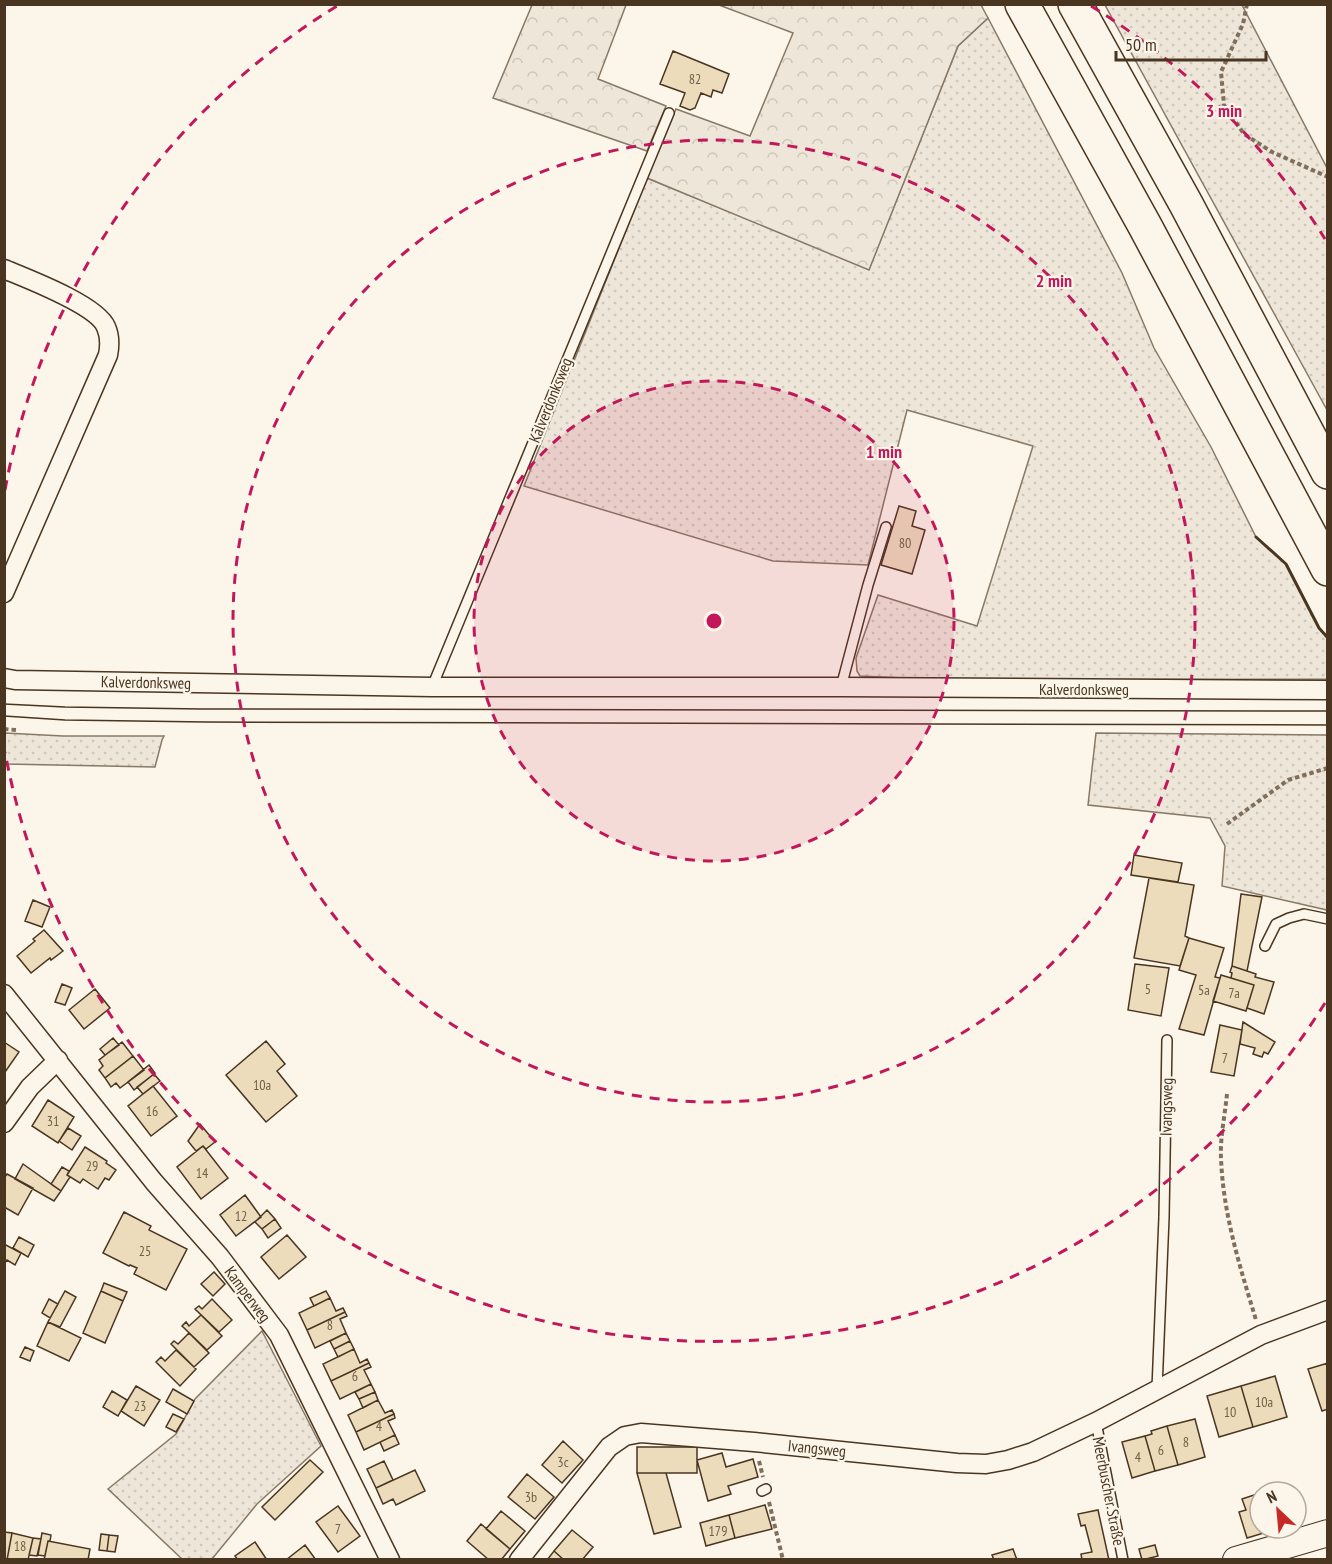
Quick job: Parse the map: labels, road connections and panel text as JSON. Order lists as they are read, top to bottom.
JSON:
{
  "streets": {
    "street": ["Kalverdonksweg", "Ivangsweg", "Kamperweg"],
    "lane": ["Meerbuscher Straße"]
  },
  "crossings": [
    ["Ivangsweg", "Meerbuscher Straße"]
  ],
  "house_numbers": [
    "82",
    "80",
    "5",
    "5a",
    "7a",
    "7",
    "10a",
    "16",
    "31",
    "29",
    "14",
    "12",
    "25",
    "8",
    "6",
    "10a",
    "23",
    "10",
    "4",
    "8",
    "6",
    "4",
    "3c",
    "3b",
    "7",
    "179",
    "18"
  ],
  "scale_bar": "50 m",
  "north": "top left",
  "rings": ["3 min", "2 min", "1 min"]
}
